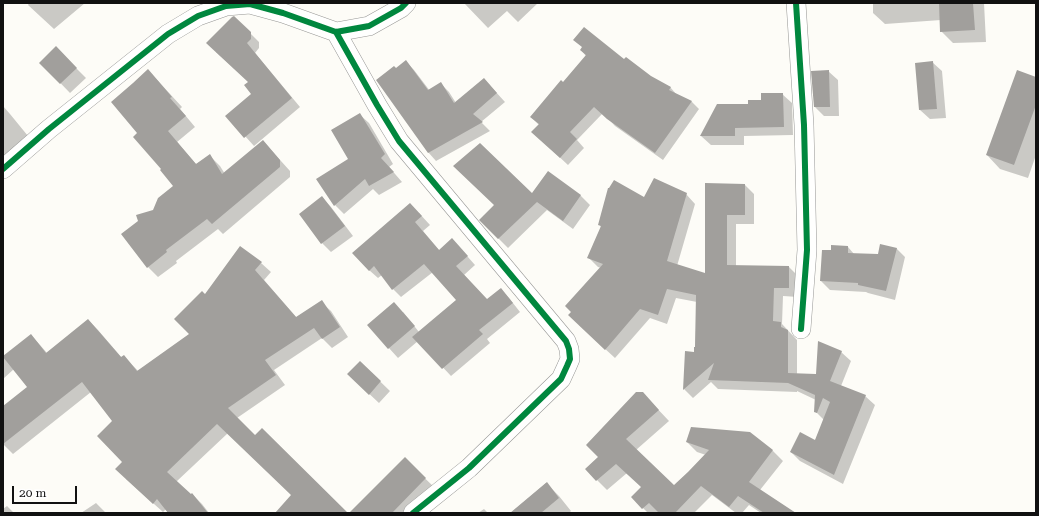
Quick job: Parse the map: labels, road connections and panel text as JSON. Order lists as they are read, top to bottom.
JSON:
{
  "scale_bar": "20 m"
}
